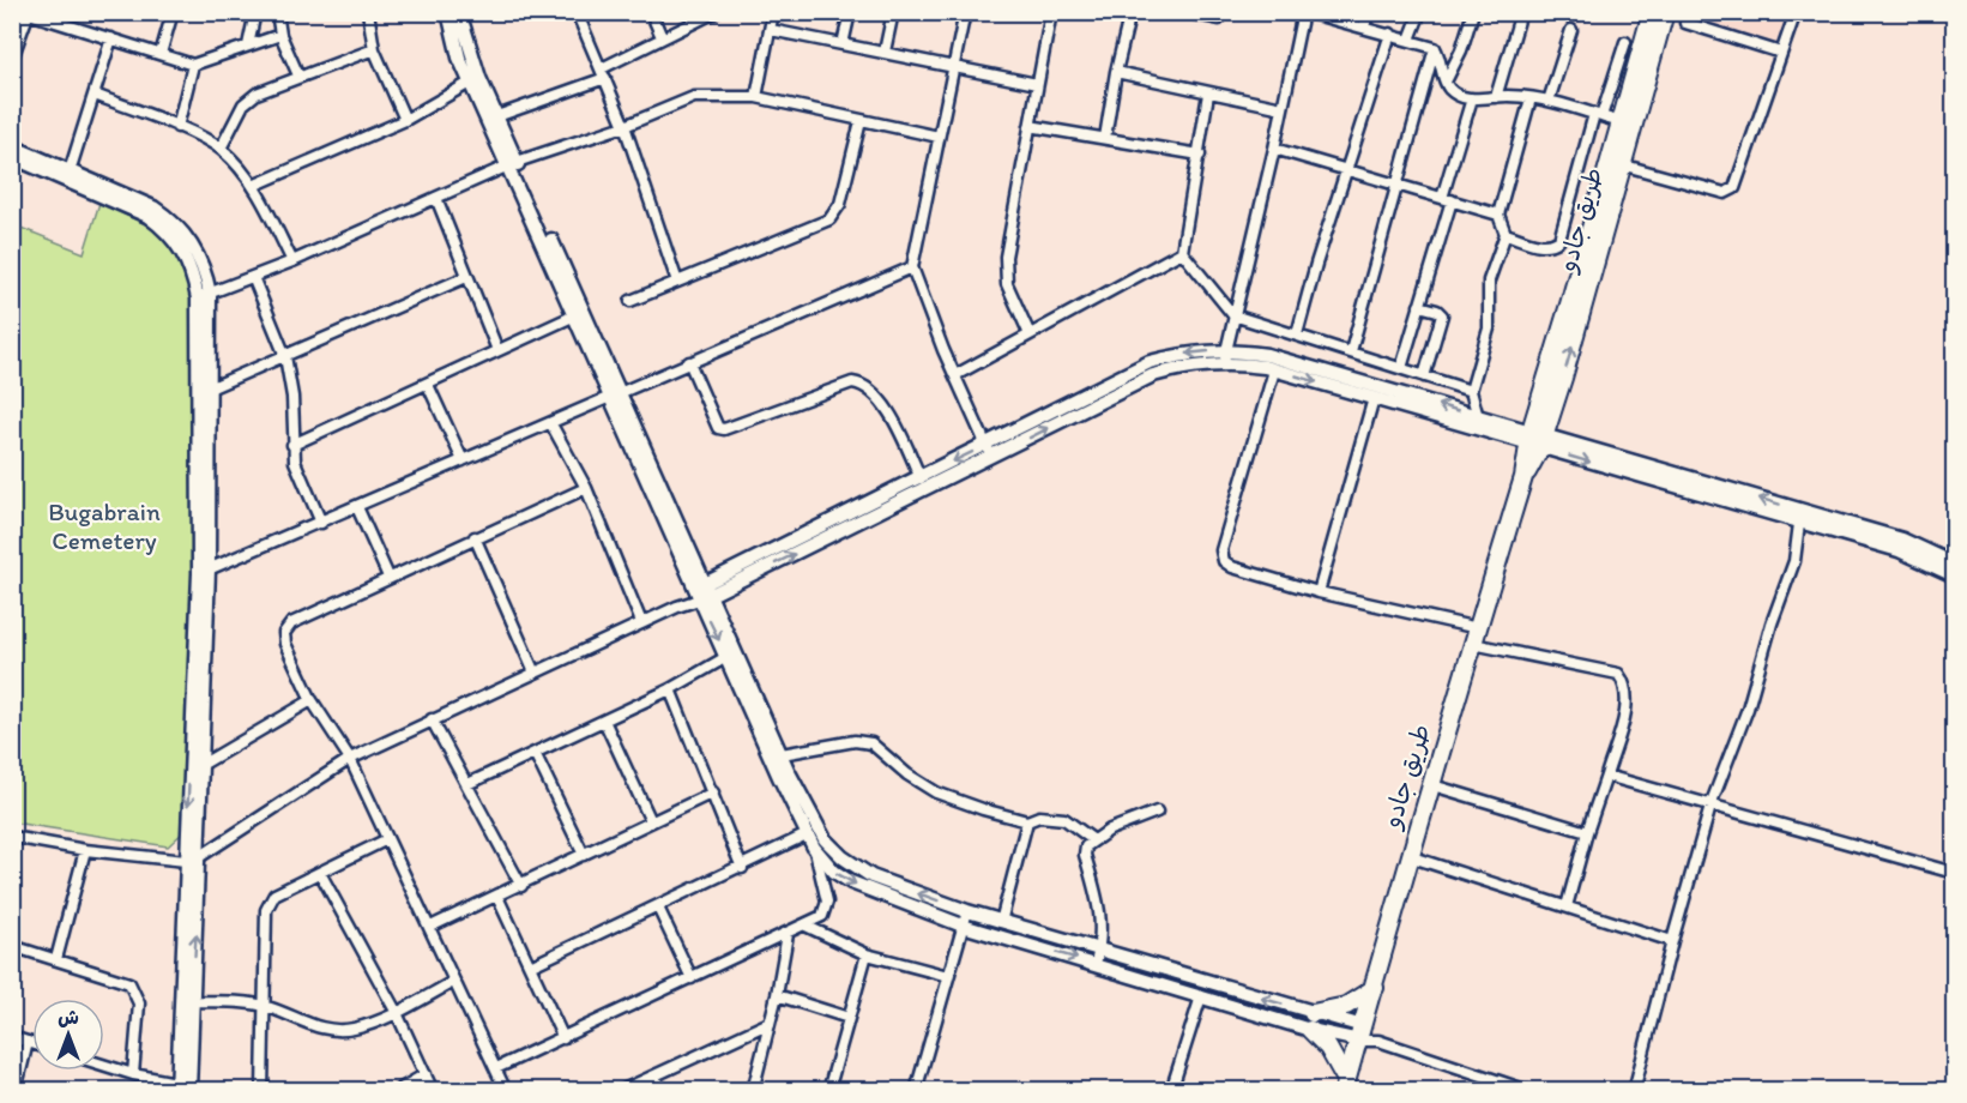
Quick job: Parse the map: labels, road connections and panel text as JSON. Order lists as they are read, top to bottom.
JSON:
{
  "streets": {
    "highway": ["طريق جادو"]
  },
  "parks": ["Bugabrain Cemetery"],
  "north": "top"
}
